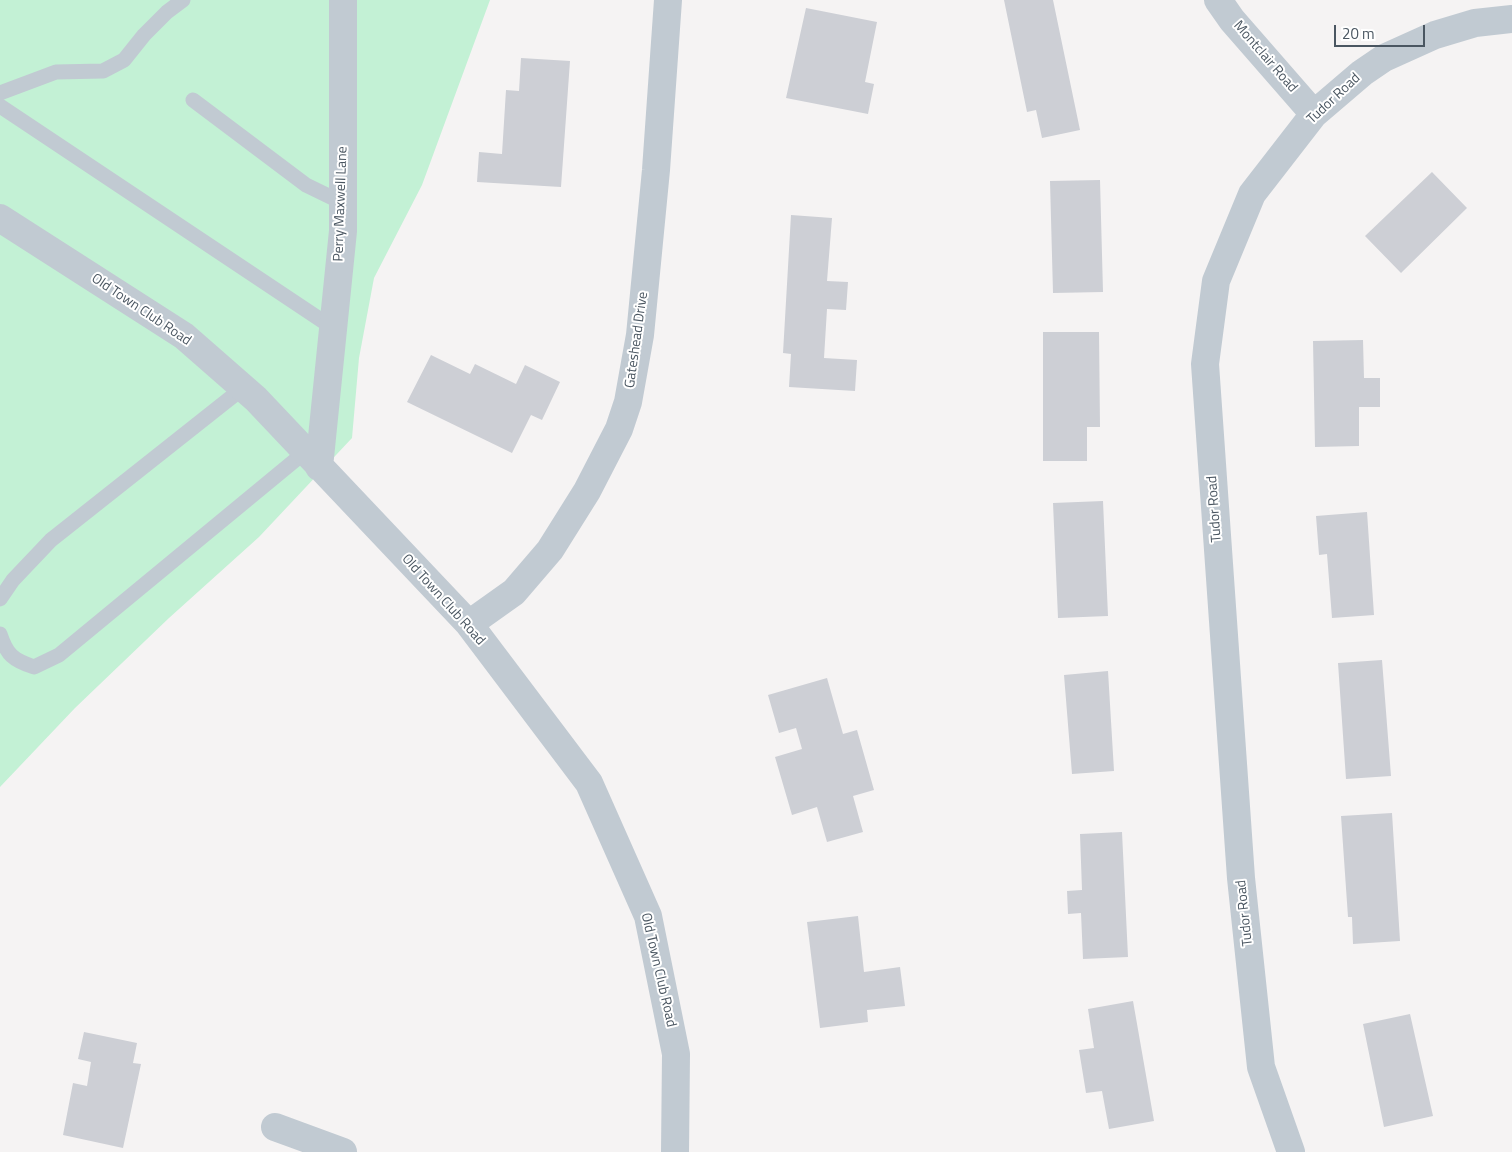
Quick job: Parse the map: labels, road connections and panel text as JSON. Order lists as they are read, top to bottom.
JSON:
{
  "streets": {
    "street": [
      "Montclair Road",
      "Tudor Road",
      "Perry Maxwell Lane",
      "Old Town Club Road",
      "Gateshead Drive"
    ]
  },
  "crossings": [
    ["Montclair Road", "Tudor Road"],
    ["Perry Maxwell Lane", "Old Town Club Road"],
    ["Old Town Club Road", "Gateshead Drive"]
  ],
  "scale_bar": "20 m"
}
